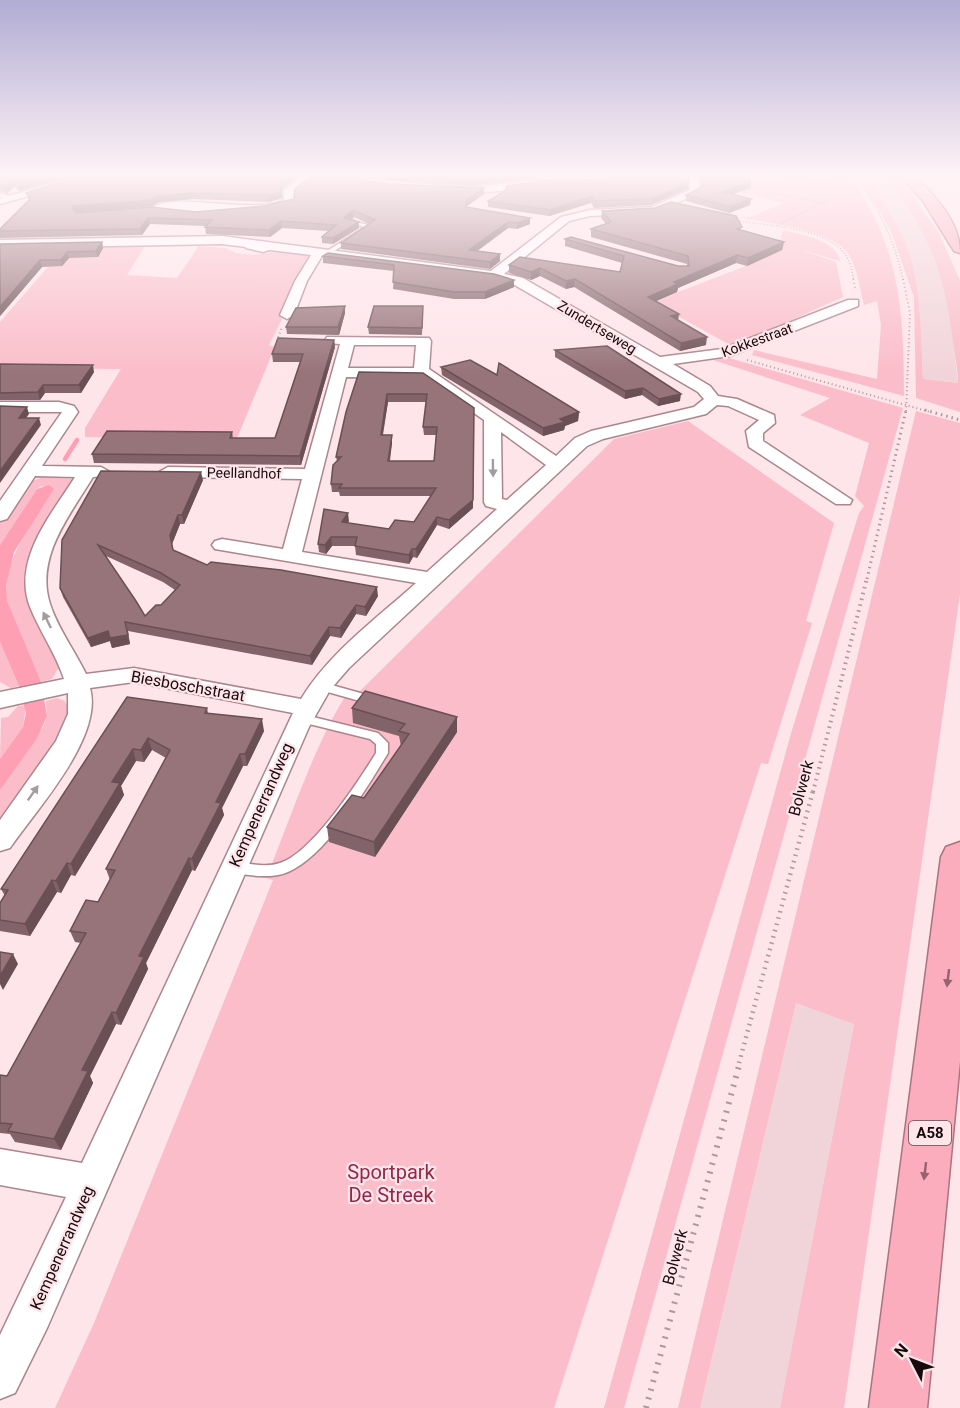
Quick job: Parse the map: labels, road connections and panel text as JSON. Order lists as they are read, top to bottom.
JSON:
{
  "streets": {
    "highway": ["A58"],
    "street": [
      "Zundertseweg",
      "Kokkestraat",
      "Peellandhof",
      "Biesboschstraat",
      "Kempenerrandweg"
    ],
    "path": ["Bolwerk"]
  },
  "crossings": [
    ["Zundertseweg", "Kokkestraat"],
    ["Zundertseweg", "Kempenerrandweg"],
    ["Biesboschstraat", "Kempenerrandweg"]
  ],
  "parks": ["Sportpark De Streek"],
  "north": "top left"
}
